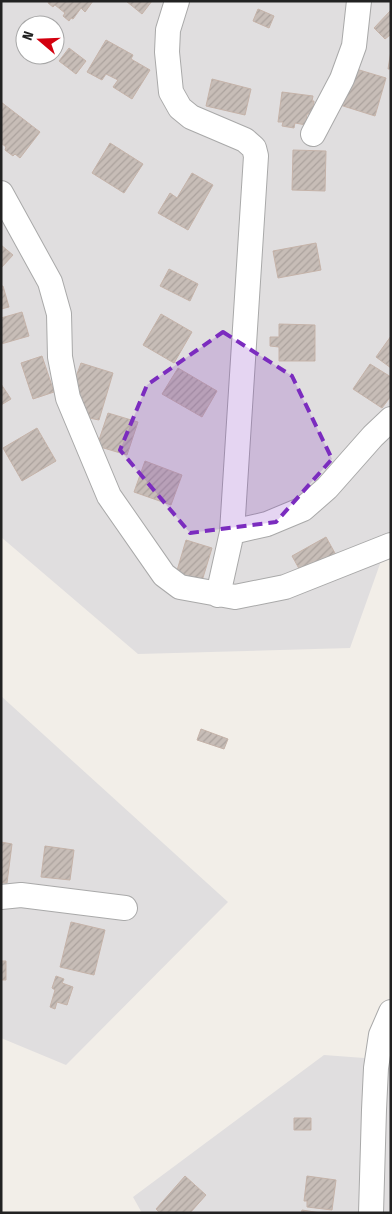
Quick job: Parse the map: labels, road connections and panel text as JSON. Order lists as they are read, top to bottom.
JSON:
{
  "north": "left"
}
